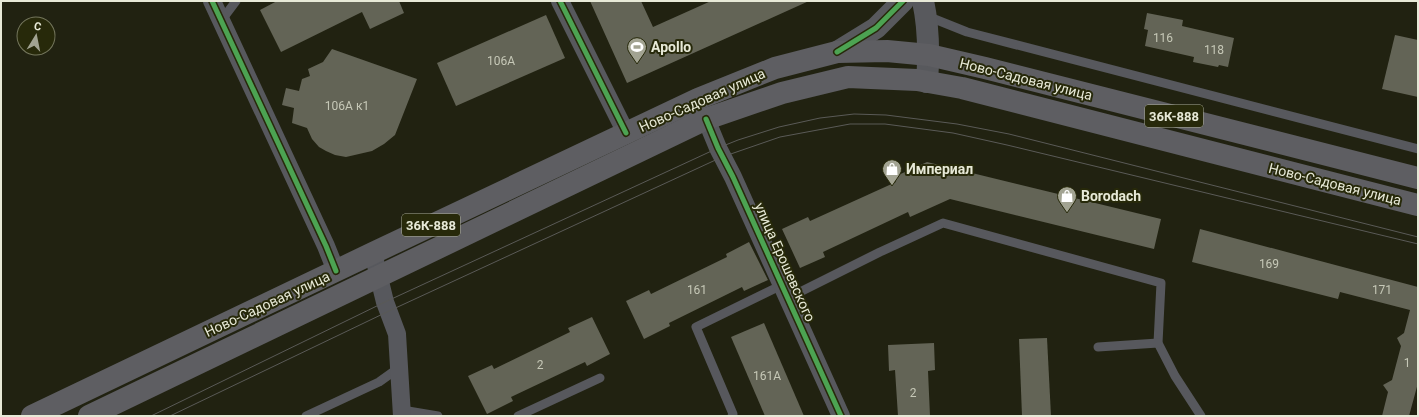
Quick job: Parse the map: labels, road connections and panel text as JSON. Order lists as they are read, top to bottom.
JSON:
{
  "streets": {
    "main road": ["Ново-Садовая улица", "36К-888"],
    "street": ["улица Ерошевского"]
  },
  "crossings": [
    ["Ново-Садовая улица", "улица Ерошевского"]
  ],
  "places": {
    "sports": ["Apollo"],
    "shop": ["Империал", "Borodach"]
  },
  "house_numbers": [
    "116",
    "118",
    "106А",
    "106А к1",
    "169",
    "161",
    "171",
    "1",
    "2",
    "161А",
    "2"
  ],
  "north": "top"
}
